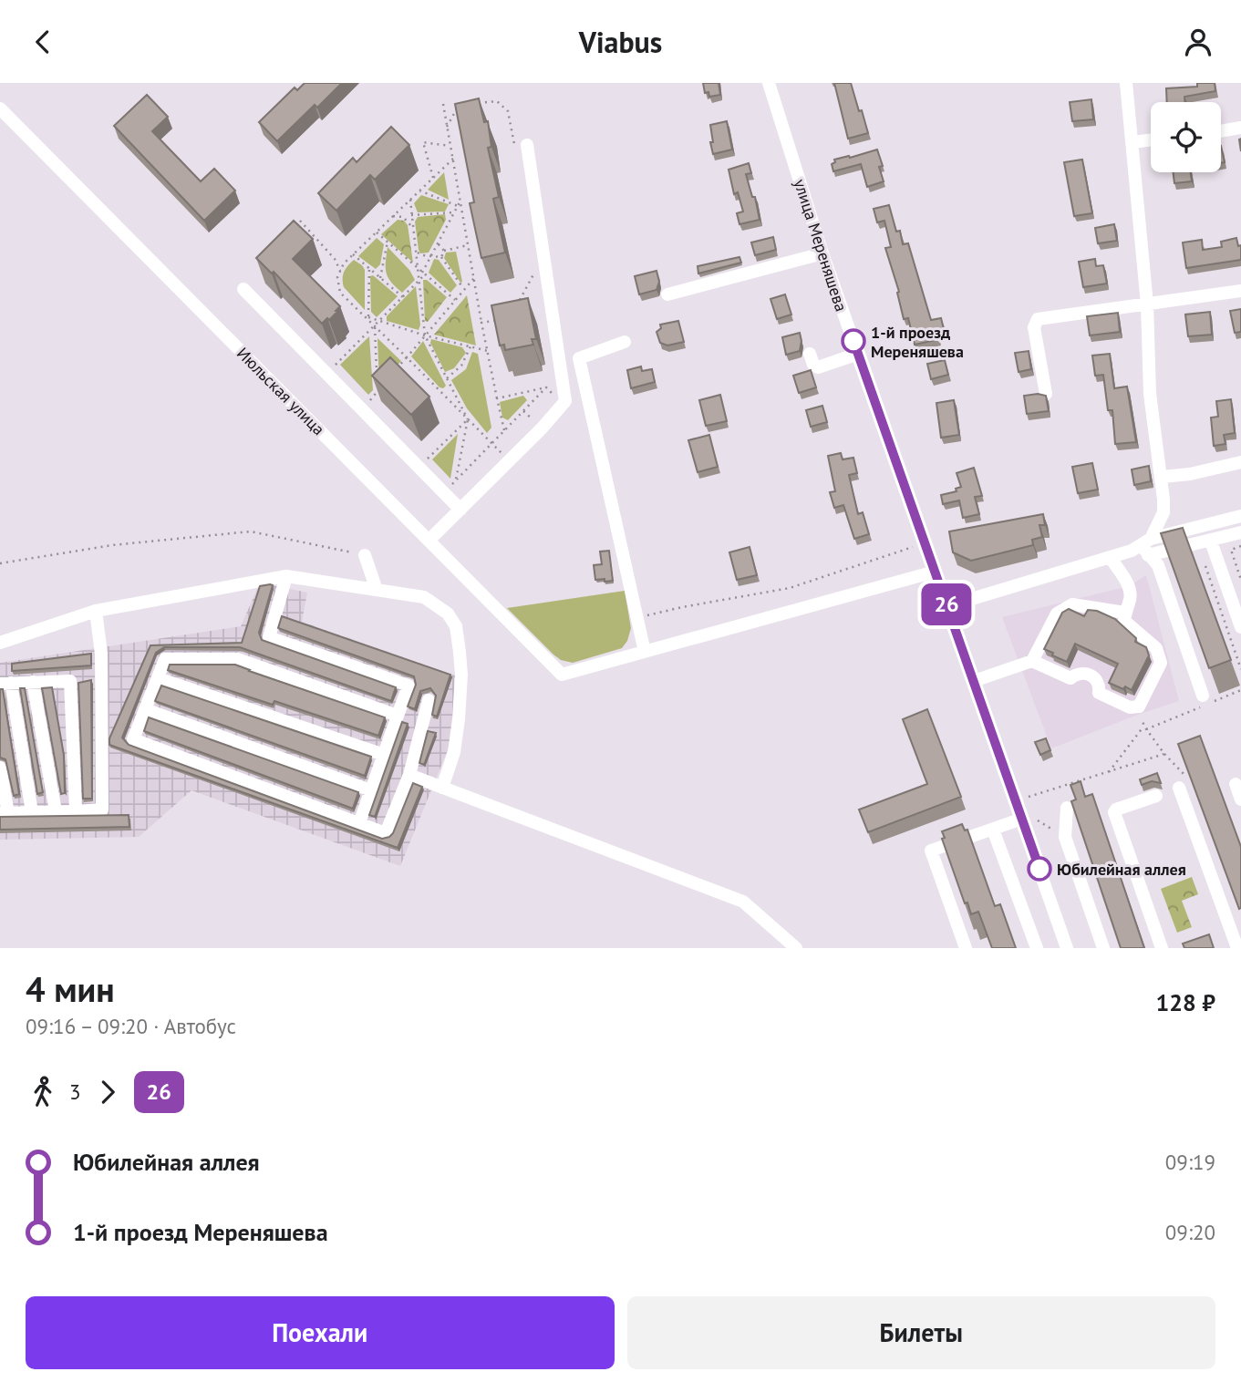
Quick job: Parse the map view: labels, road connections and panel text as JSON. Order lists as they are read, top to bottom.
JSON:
{
  "streets": {
    "street": ["улица Мереняшева", "Июльская улица"]
  },
  "places": ["1-й проезд Мереняшева", "Юбилейная аллея"],
  "lines": ["bus line 26"],
  "page": {
    "header": "Viabus",
    "on_map": "26",
    "heading": ["4 мин", "09:16 – 09:20 · Автобус", "128 ₽"],
    "legs": ["3", "26"],
    "list": [
      {
        "name": "Юбилейная аллея",
        "value": "09:19"
      },
      {
        "name": "1-й проезд Мереняшева",
        "value": "09:20"
      }
    ],
    "buttons": ["Поехали", "Билеты"]
  }
}
